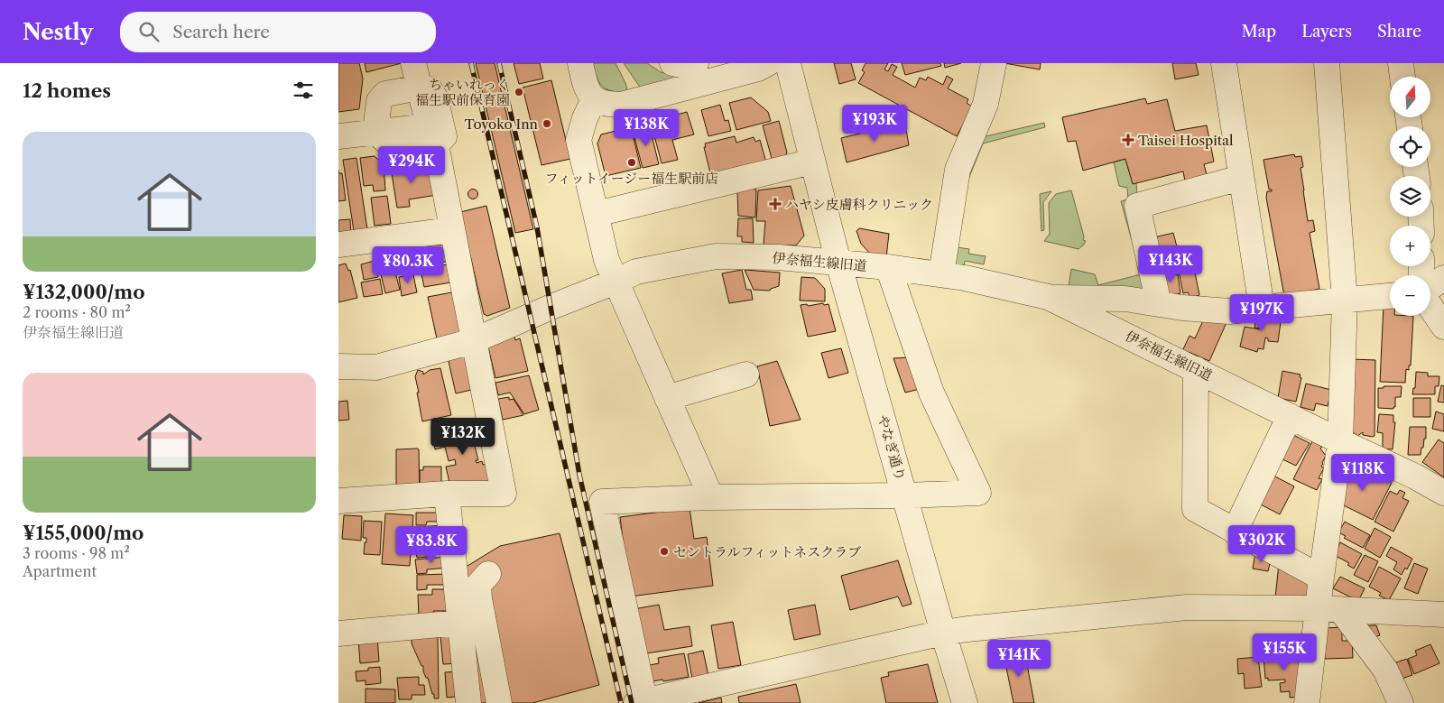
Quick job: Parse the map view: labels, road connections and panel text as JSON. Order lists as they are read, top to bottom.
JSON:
{
  "streets": {
    "street": ["伊奈福生線旧道", "やなぎ通り"]
  },
  "crossings": [
    ["伊奈福生線旧道", "やなぎ通り"]
  ],
  "places": {
    "other": [
      "ちゃいれっく 福生駅前保育園",
      "Toyoko Inn",
      "フィットイージー福生駅前店",
      "セントラルフィットネスクラブ"
    ],
    "health": ["Taisei Hospital", "ハヤシ皮膚科クリニック"]
  },
  "north": "top",
  "page": {
    "header": "Nestly",
    "search": "Search here",
    "nav": ["Map", "Layers", "Share"],
    "heading": "12 homes",
    "map_buttons": ["+", "−"],
    "price": [
      "¥193K",
      "¥138K",
      "¥294K",
      "¥143K",
      "¥80.3K",
      "¥197K",
      "¥132K",
      "¥118K",
      "¥302K",
      "¥83.8K",
      "¥155K",
      "¥141K"
    ],
    "list": [
      {
        "name": "¥132,000/mo",
        "note": "2 rooms · 80 m² · 伊奈福生線旧道"
      },
      {
        "name": "¥155,000/mo",
        "note": "3 rooms · 98 m² · Apartment"
      }
    ]
  }
}
